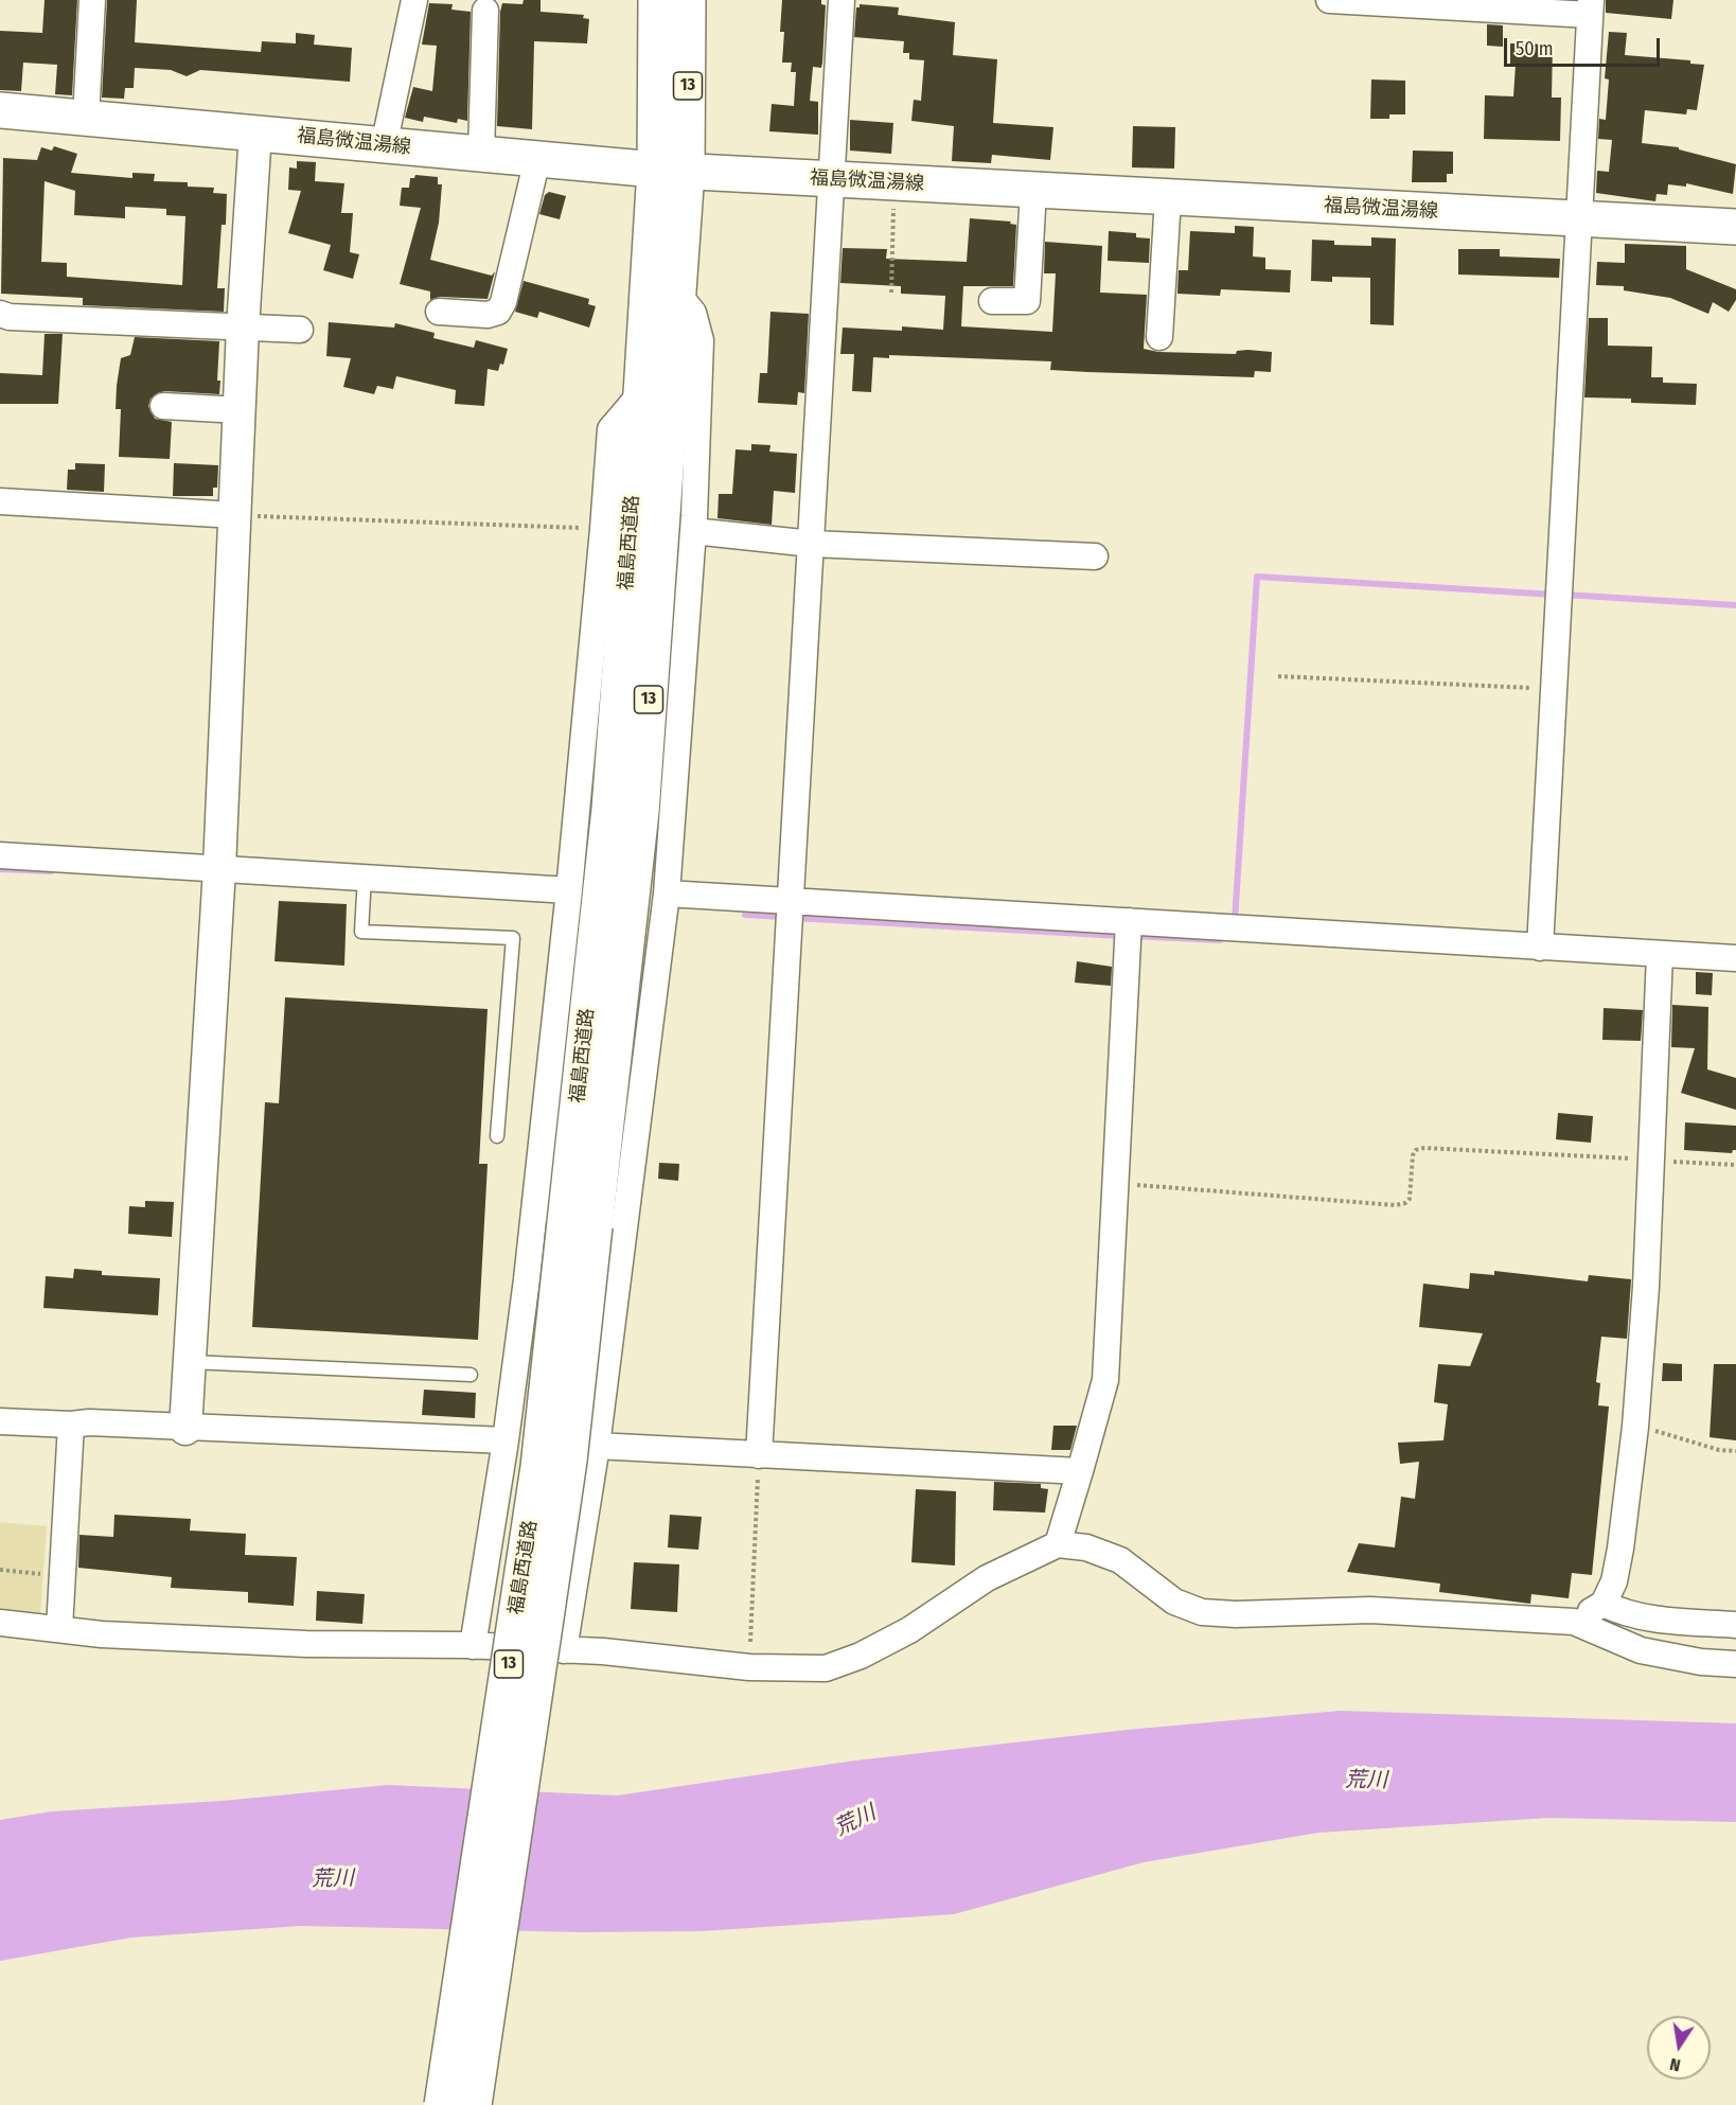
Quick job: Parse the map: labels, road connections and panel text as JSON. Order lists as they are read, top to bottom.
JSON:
{
  "streets": {
    "main road": ["13", "福島微温湯線", "福島西道路"]
  },
  "crossings": [
    ["福島微温湯線", "福島西道路"]
  ],
  "water": ["荒川"],
  "scale_bar": "50 m",
  "north": "bottom"
}
